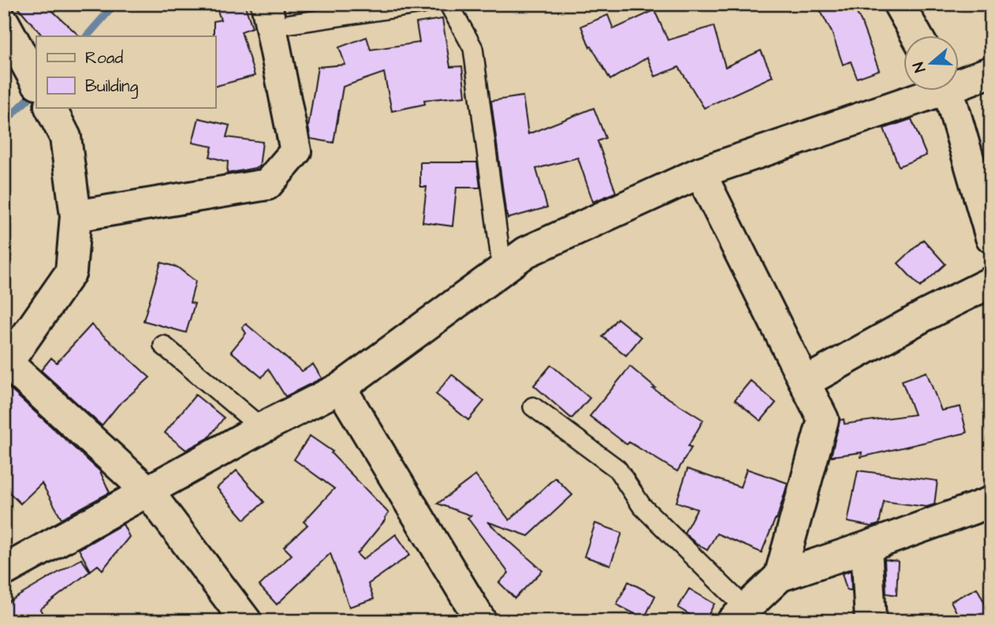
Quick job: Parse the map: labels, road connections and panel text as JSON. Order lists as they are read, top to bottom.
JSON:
{
  "legend": ["Road", "Building"],
  "north": "left"
}
